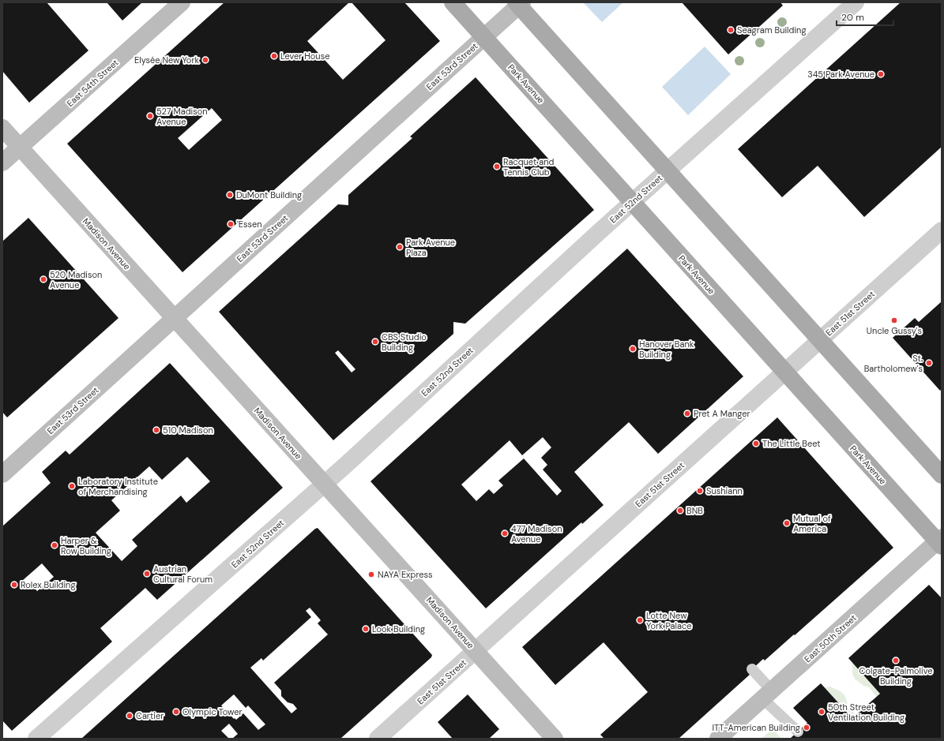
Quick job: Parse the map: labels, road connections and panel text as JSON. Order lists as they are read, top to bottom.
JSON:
{
  "streets": {
    "main road": [
      "East 53rd Street",
      "East 54th Street",
      "Park Avenue",
      "Madison Avenue",
      "East 50th Street"
    ],
    "street": ["East 52nd Street", "East 51st Street"]
  },
  "crossings": [
    ["East 53rd Street", "Park Avenue"],
    ["East 53rd Street", "Madison Avenue"],
    ["East 54th Street", "Madison Avenue"],
    ["Park Avenue", "East 52nd Street"],
    ["Park Avenue", "East 51st Street"],
    ["Park Avenue", "East 50th Street"],
    ["East 52nd Street", "Madison Avenue"],
    ["Madison Avenue", "East 51st Street"]
  ],
  "places": [
    "Seagram Building",
    "Lever House",
    "Elysée New York",
    "345 Park Avenue",
    "527 Madison Avenue",
    "Racquet and Tennis Club",
    "DuMont Building",
    "'Essen",
    "Park Avenue Plaza",
    "520 Madison Avenue",
    "Uncle Gussy's",
    "CBS Studio Building",
    "Hanover Bank Building",
    "St. Bartholomew's",
    "Pret A Manger",
    "510 Madison",
    "The Little Beet",
    "Laboratory Institute of Merchandising",
    "Sushiann",
    "BNB",
    "Mutual of America",
    "477 Madison Avenue",
    "Harper & Row Building",
    "Austrian Cultural Forum",
    "NAYA Express",
    "Rolex Building",
    "Lotte New York Palace",
    "Look Building",
    "Colgate-Palmolive Building",
    "Olympic Tower",
    "50th Street Ventilation Building",
    "Cartier",
    "ITT-American Building"
  ],
  "scale_bar": "20 m"
}
